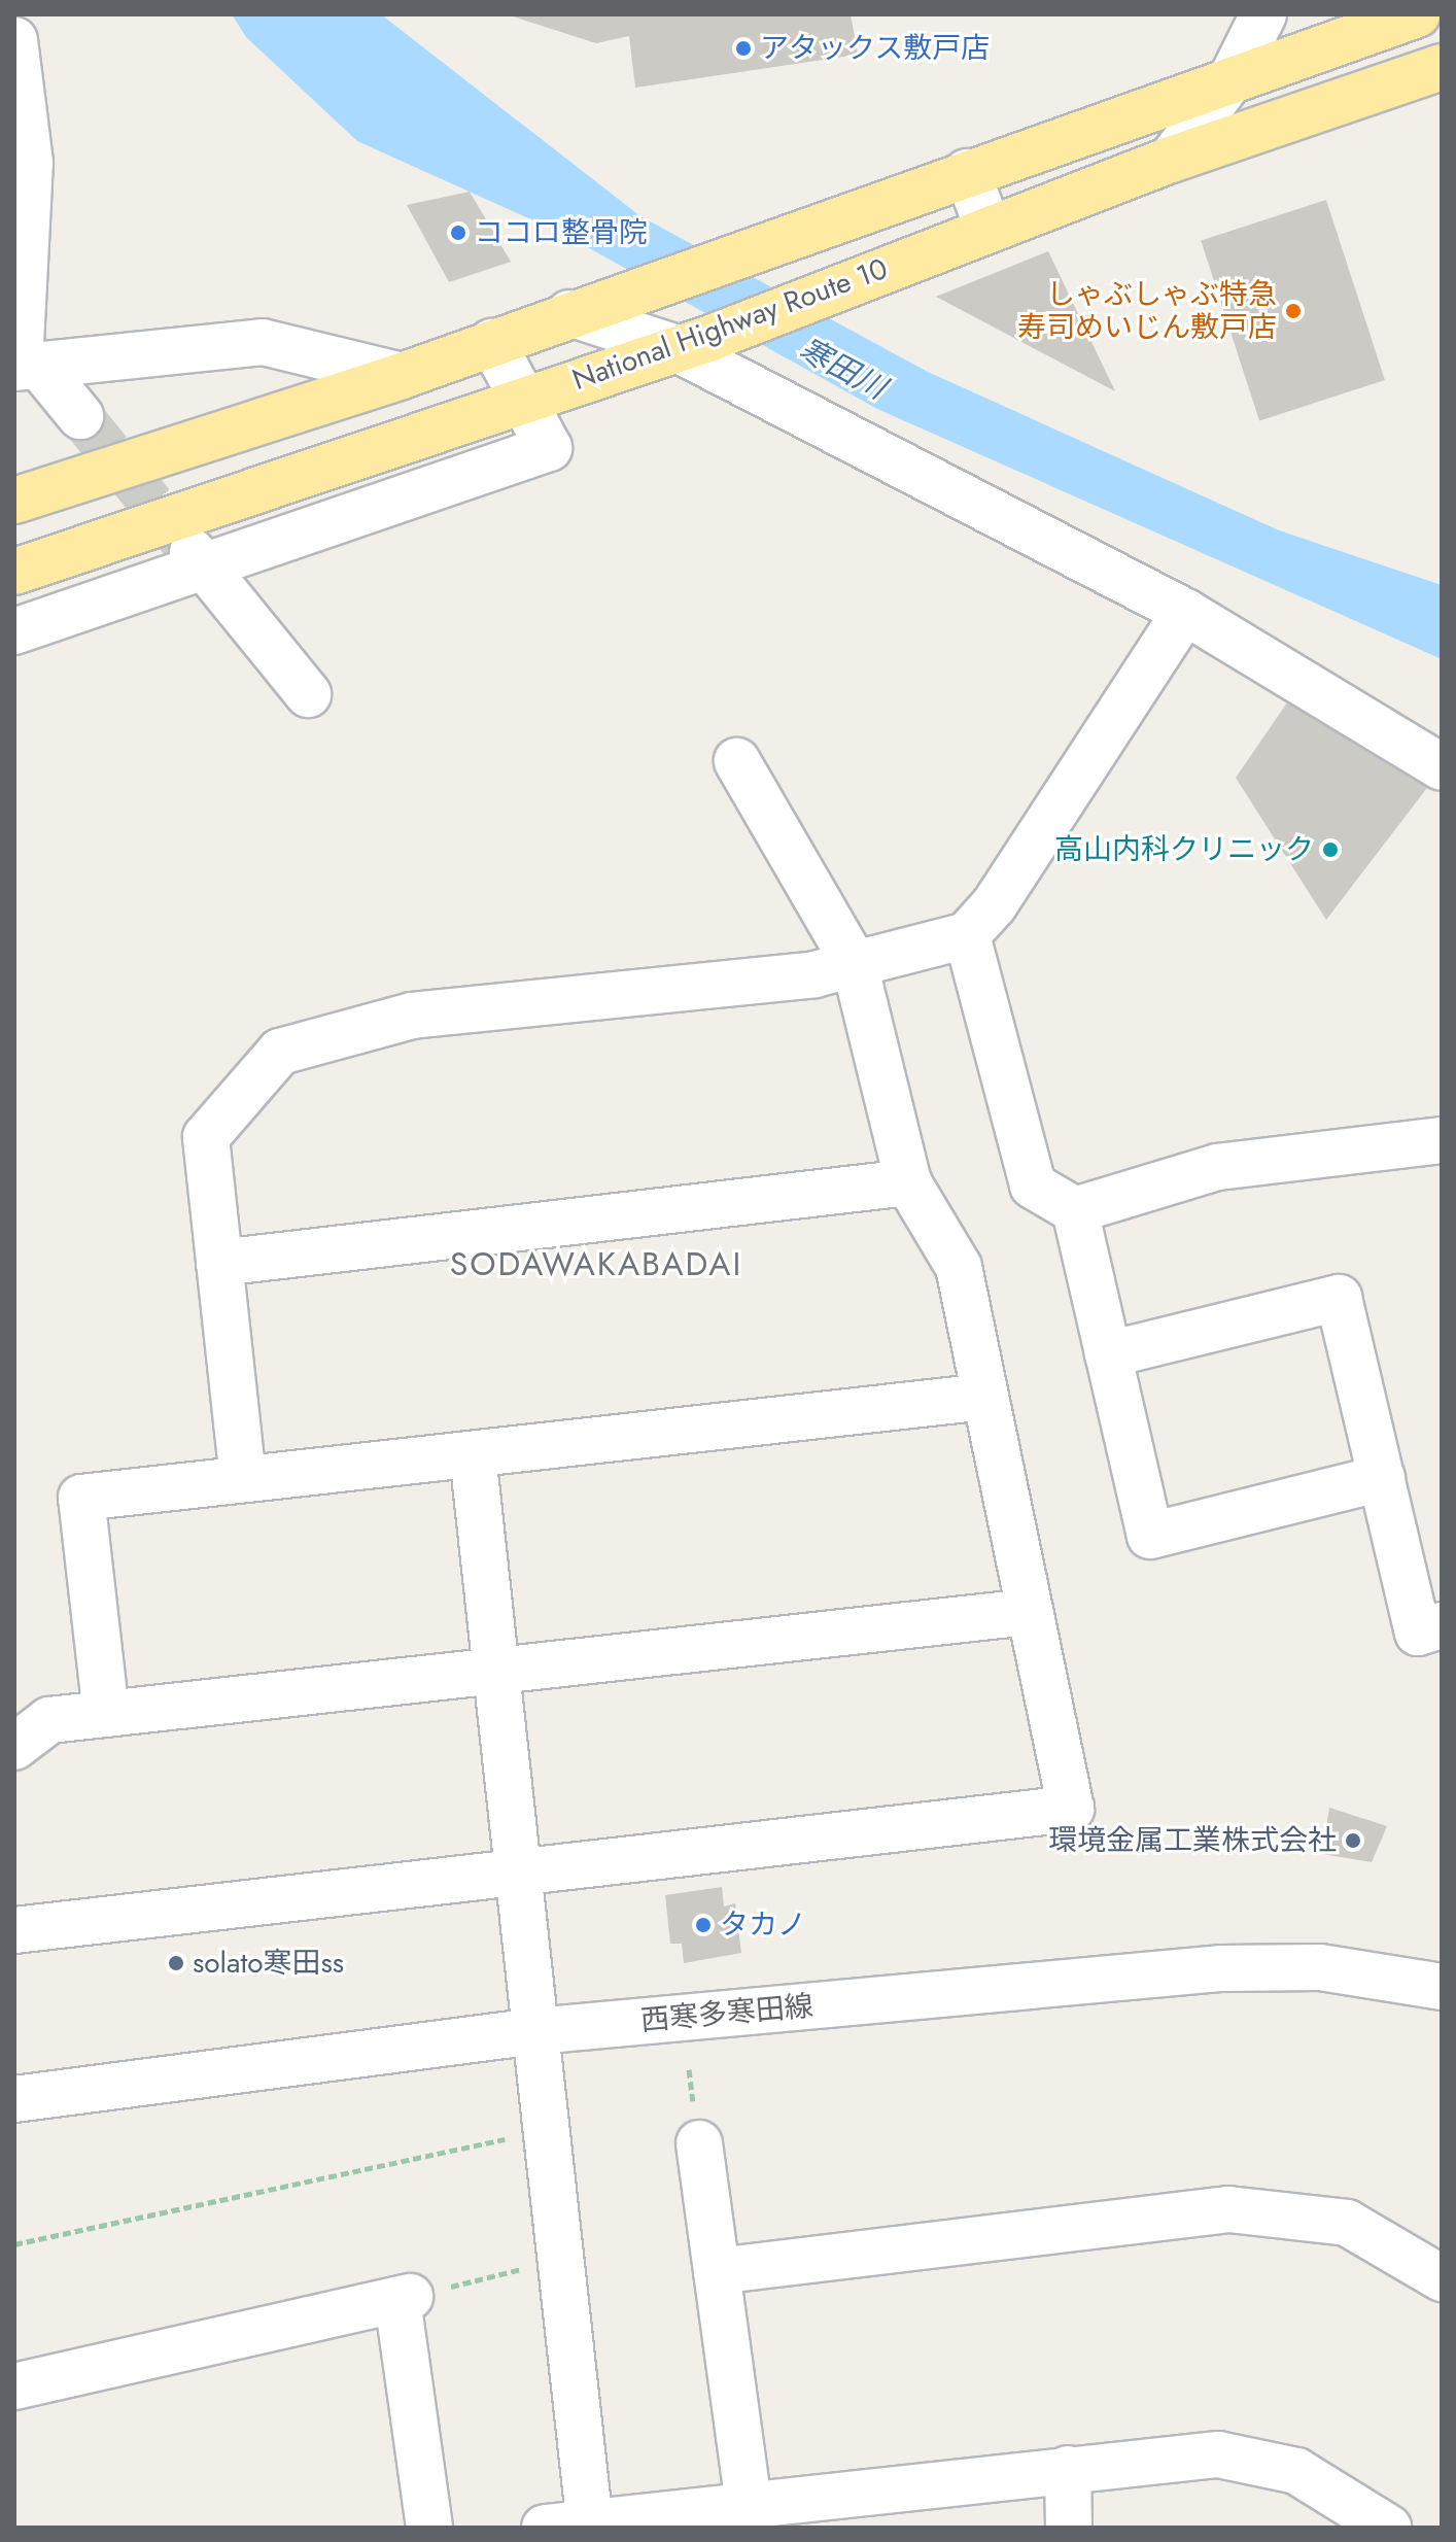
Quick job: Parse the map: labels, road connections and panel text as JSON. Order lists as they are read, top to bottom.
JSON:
{
  "streets": {
    "highway": ["National Highway Route 10"],
    "street": ["西寒多寒田線"]
  },
  "districts": ["SODAWAKABADAI"],
  "water": ["寒田川"],
  "places": [
    "アタックス敷戸店",
    "ココロ整骨院",
    "しゃぶしゃぶ特急 寿司めいじん敷戸店",
    "高山内科クリニック",
    "環境金属工業株式会社",
    "タカノ",
    "solato寒田ss"
  ]
}
